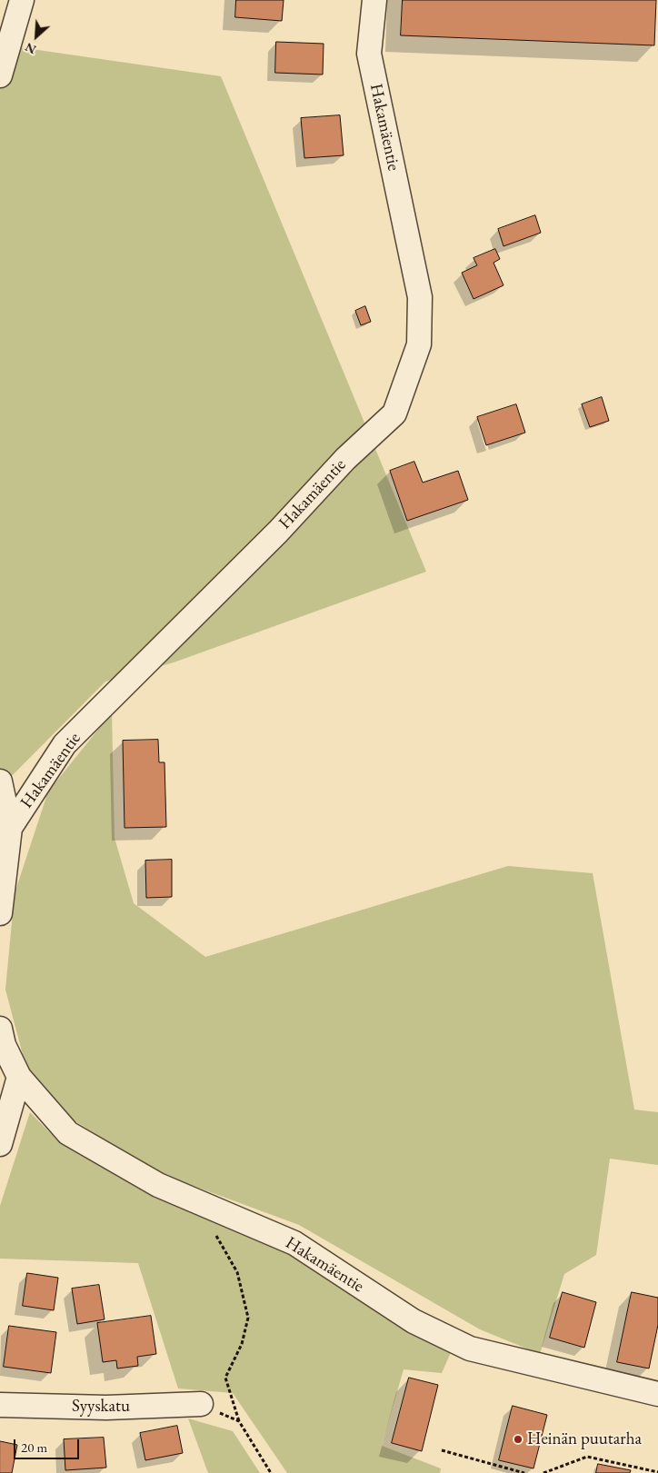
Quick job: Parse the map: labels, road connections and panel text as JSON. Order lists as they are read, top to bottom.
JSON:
{
  "streets": {
    "street": ["Hakamäentie", "Syyskatu"]
  },
  "places": ["Heinän puutarha"],
  "scale_bar": "20 m",
  "north": "bottom left"
}
